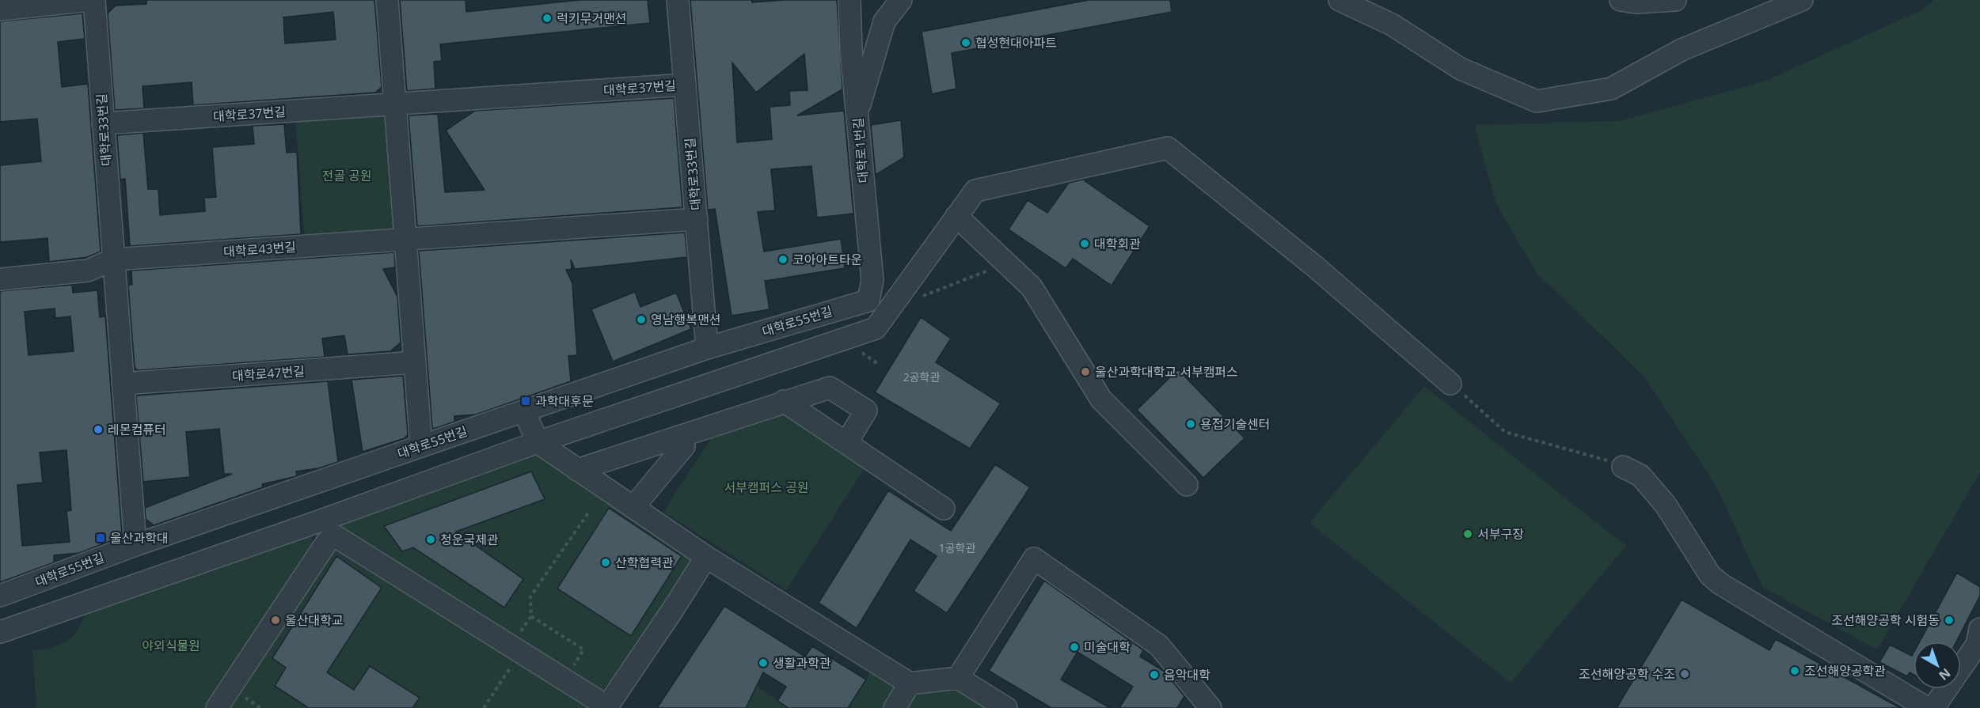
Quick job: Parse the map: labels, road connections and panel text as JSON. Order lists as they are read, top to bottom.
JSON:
{
  "streets": {
    "street": [
      "대학로37번길",
      "대학로33번길",
      "대학로1번길",
      "대학로43번길",
      "대학로55번길",
      "대학로47번길"
    ]
  },
  "crossings": [
    ["대학로37번길", "대학로33번길"],
    ["대학로33번길", "대학로43번길"],
    ["대학로33번길", "대학로55번길"],
    ["대학로1번길", "대학로55번길"]
  ],
  "parks": ["전골 공원", "서부캠퍼스 공원", "야외식물원"],
  "places": {
    "other": [
      "럭키무거맨션",
      "협성현대아파트",
      "대학회관",
      "코아아트타운",
      "영남행복맨션",
      "울산과학대학교 서부캠퍼스",
      "용접기술센터",
      "레몬컴퓨터",
      "서부구장",
      "청운국제관",
      "산학협력관",
      "울산대학교",
      "조선해양공학 시험동",
      "미술대학",
      "생활과학관",
      "조선해양공학관",
      "조선해양공학 수조",
      "음악대학"
    ],
    "transit": ["과학대후문", "울산과학대"]
  },
  "house_numbers": ["2공학관", "1공학관"],
  "north": "bottom right"
}
